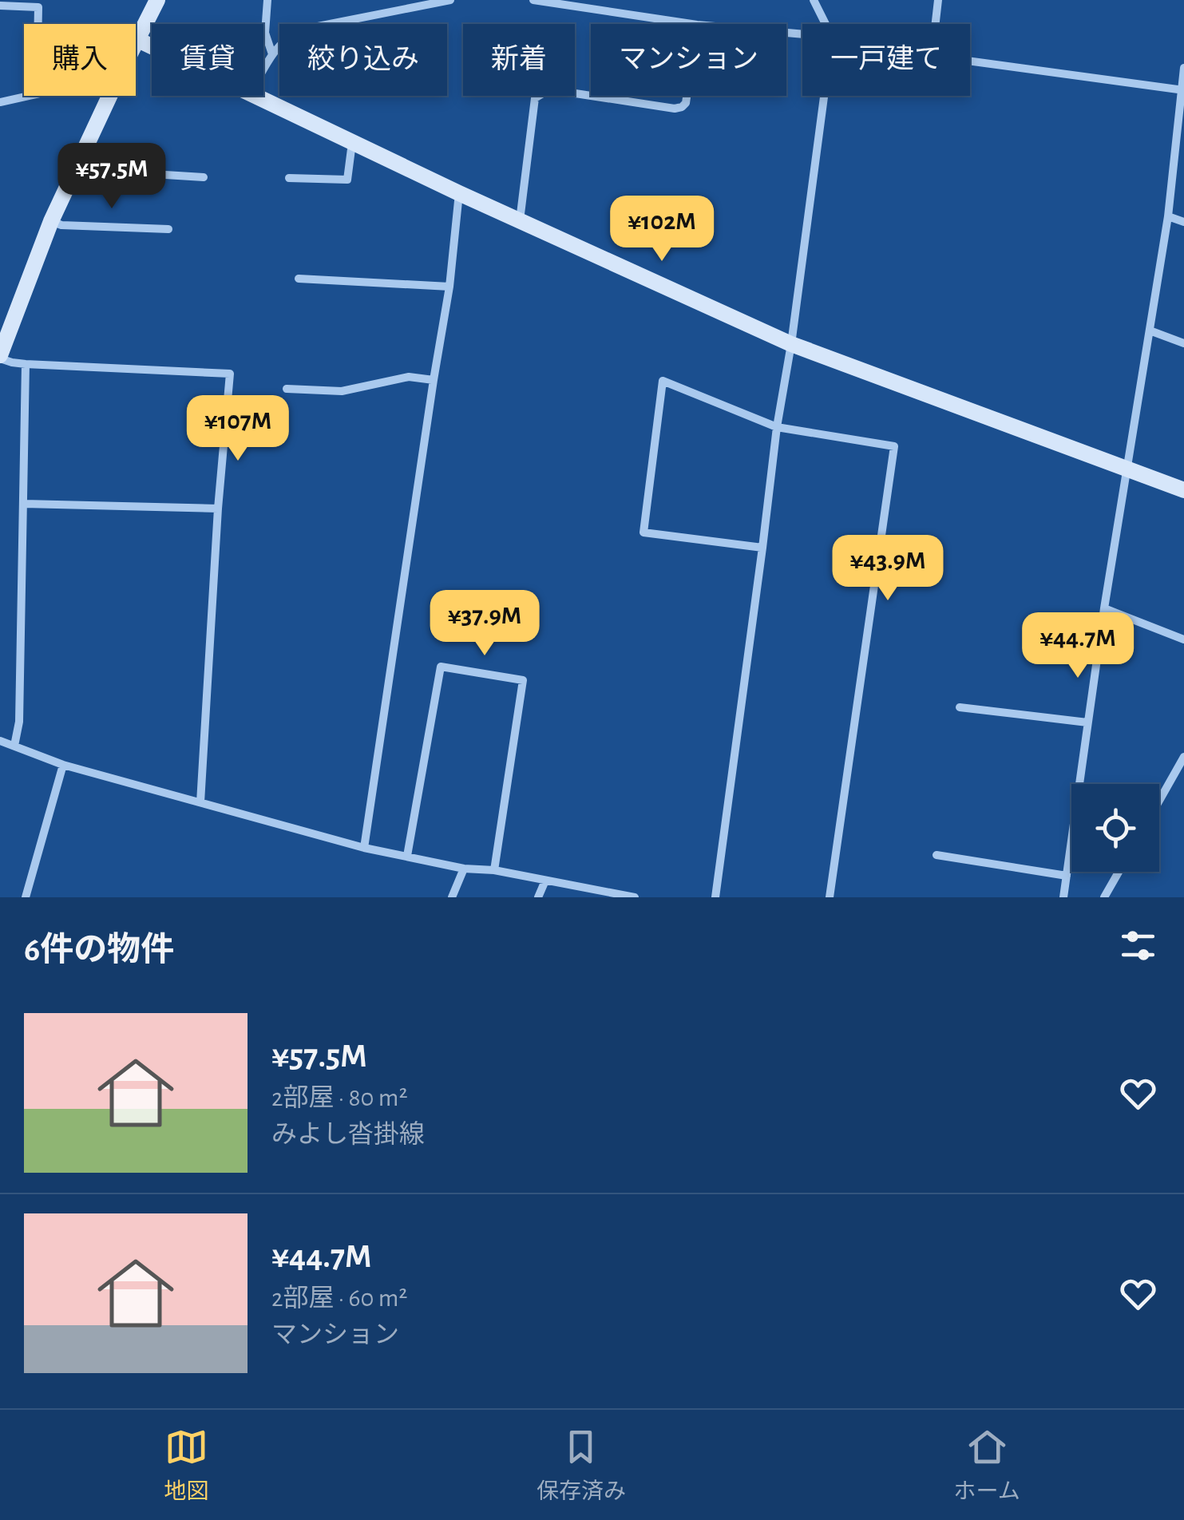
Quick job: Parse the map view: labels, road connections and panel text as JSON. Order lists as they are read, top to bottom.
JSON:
{
  "page": {
    "chip": [
      "購入",
      "賃貸",
      "絞り込み",
      "新着",
      "マンション",
      "一戸建て"
    ],
    "price": [
      "¥57.5M",
      "¥102M",
      "¥107M",
      "¥43.9M",
      "¥37.9M",
      "¥44.7M"
    ],
    "heading": "6件の物件",
    "list": [
      {
        "name": "¥57.5M",
        "note": "2部屋 · 80 m² · みよし沓掛線"
      },
      {
        "name": "¥44.7M",
        "note": "2部屋 · 60 m² · マンション"
      }
    ],
    "tabs": ["地図", "保存済み", "ホーム"]
  }
}
